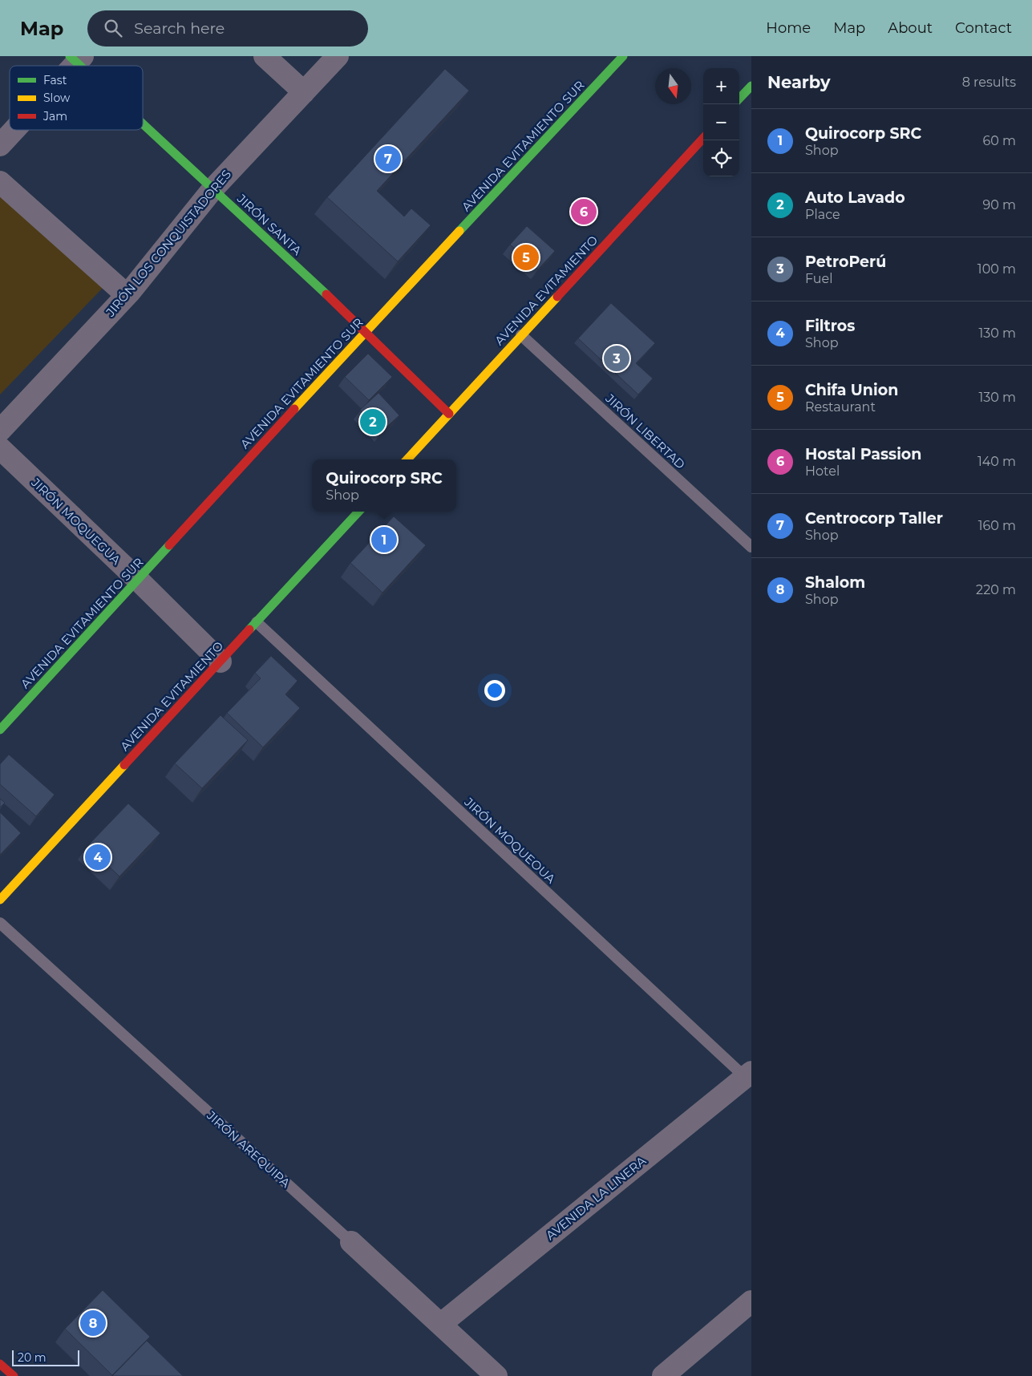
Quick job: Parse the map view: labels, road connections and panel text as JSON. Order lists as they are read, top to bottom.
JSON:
{
  "streets": {
    "main road": ["AVENIDA EVITAMIENTO SUR", "JIRÓN SANTA", "AVENIDA EVITAMIENTO"],
    "street": [
      "JIRÓN LOS CONQUISTADORES",
      "JIRÓN MOQUEGUA",
      "JIRÓN AREQUIPA",
      "AVENIDA LA LINERA"
    ],
    "lane": ["JIRÓN LIBERTAD", "JIRÓN MOQUEOUA"]
  },
  "crossings": [
    ["AVENIDA EVITAMIENTO SUR", "JIRÓN SANTA"],
    ["AVENIDA EVITAMIENTO SUR", "JIRÓN MOQUEGUA"],
    ["JIRÓN SANTA", "JIRÓN LOS CONQUISTADORES"],
    ["JIRÓN SANTA", "AVENIDA EVITAMIENTO"],
    ["AVENIDA EVITAMIENTO", "JIRÓN LIBERTAD"],
    ["AVENIDA EVITAMIENTO", "JIRÓN MOQUEGUA"],
    ["AVENIDA EVITAMIENTO", "JIRÓN MOQUEOUA"],
    ["JIRÓN MOQUEOUA", "AVENIDA LA LINERA"],
    ["JIRÓN AREQUIPA", "AVENIDA LA LINERA"]
  ],
  "legend": ["Fast", "Slow", "Jam"],
  "scale_bar": "20 m",
  "north": "bottom",
  "page": {
    "header": "Map",
    "search": "Search here",
    "nav": [
      "Home",
      "Map",
      "About",
      "Contact"
    ],
    "heading": ["Nearby", "8 results"],
    "map_buttons": ["+", "−"],
    "list": [
      {
        "mark": "1",
        "name": "Quirocorp SRC",
        "note": "Shop",
        "value": "60 m"
      },
      {
        "mark": "2",
        "name": "Auto Lavado",
        "note": "Place",
        "value": "90 m"
      },
      {
        "mark": "3",
        "name": "PetroPerú",
        "note": "Fuel",
        "value": "100 m"
      },
      {
        "mark": "4",
        "name": "Filtros",
        "note": "Shop",
        "value": "130 m"
      },
      {
        "mark": "5",
        "name": "Chifa Union",
        "note": "Restaurant",
        "value": "130 m"
      },
      {
        "mark": "6",
        "name": "Hostal Passion",
        "note": "Hotel",
        "value": "140 m"
      },
      {
        "mark": "7",
        "name": "Centrocorp Taller",
        "note": "Shop",
        "value": "160 m"
      },
      {
        "mark": "8",
        "name": "Shalom",
        "note": "Shop",
        "value": "220 m"
      }
    ],
    "pins": [
      "7",
      "6",
      "5",
      "3",
      "2",
      "1",
      "4",
      "8"
    ],
    "popup": ["Quirocorp SRC", "Shop"],
    "scale": "20 m"
  }
}
